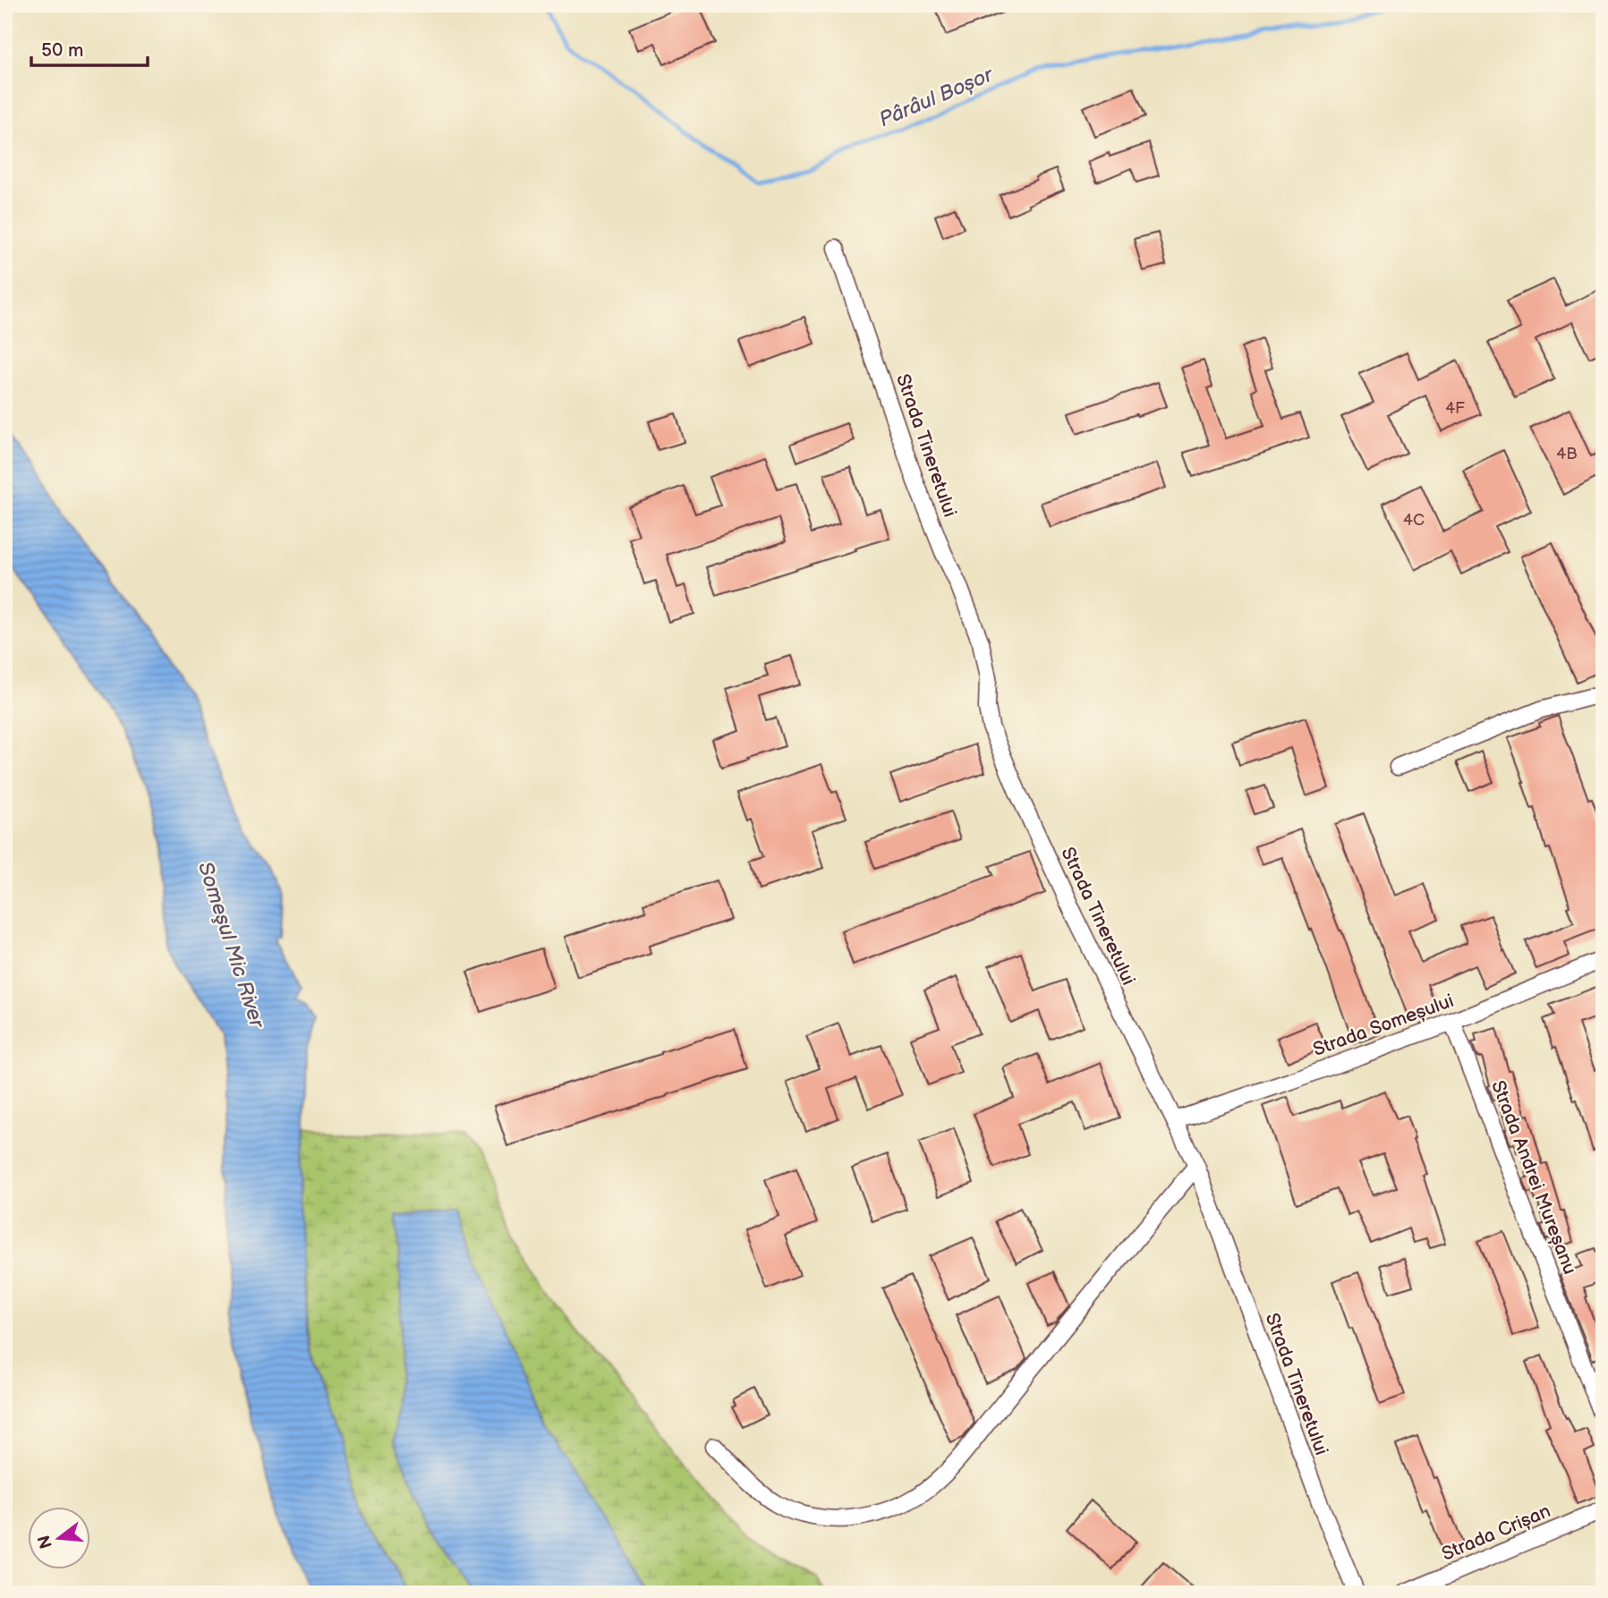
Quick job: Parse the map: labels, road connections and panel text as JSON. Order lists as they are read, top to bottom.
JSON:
{
  "streets": {
    "street": [
      "Strada Tineretului",
      "Strada Someșului",
      "Strada Andrei Mureșanu",
      "Strada Crișan"
    ]
  },
  "crossings": [
    ["Strada Tineretului", "Strada Someșului"],
    ["Strada Someșului", "Strada Andrei Mureșanu"]
  ],
  "water": ["Pârâul Boșor", "Someşul Mic River"],
  "house_numbers": ["4F", "4B", "4C"],
  "scale_bar": "50 m",
  "north": "left"
}
